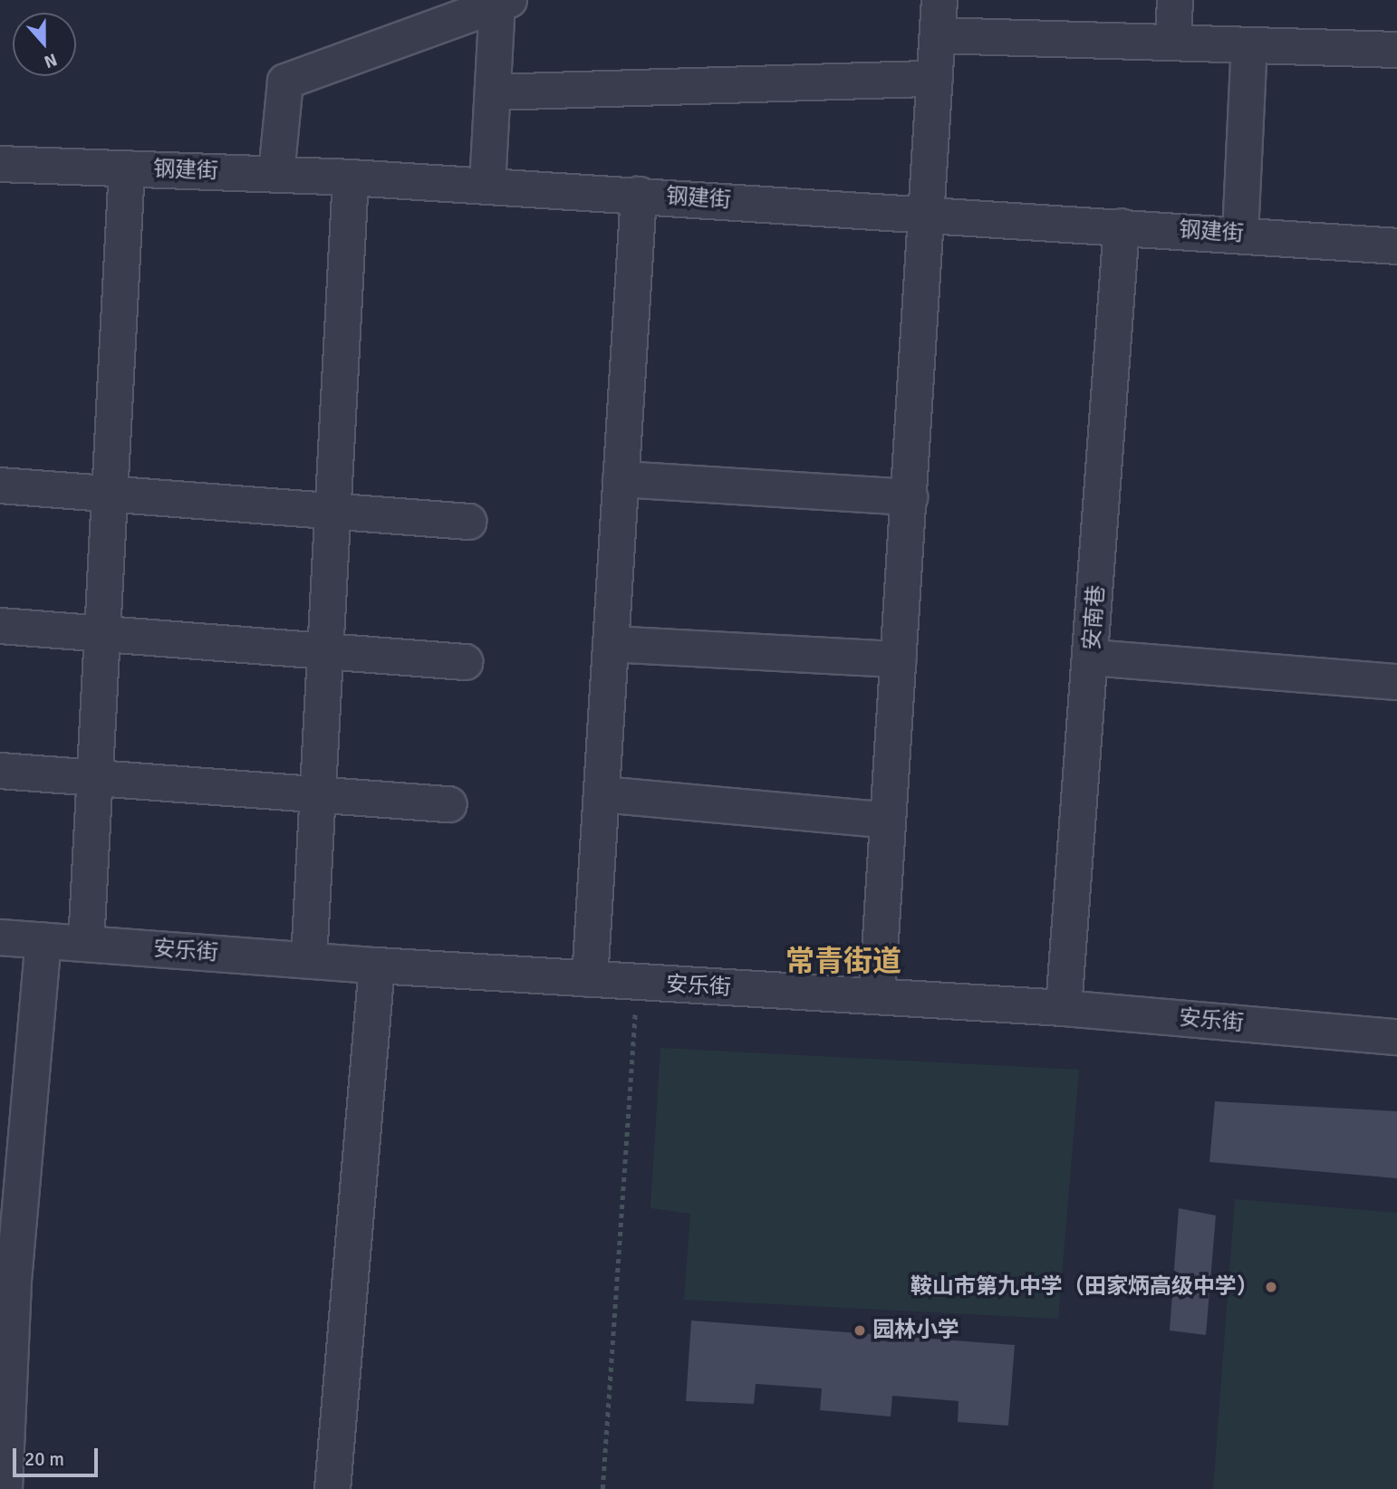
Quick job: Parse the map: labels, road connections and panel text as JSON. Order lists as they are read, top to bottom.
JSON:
{
  "streets": {
    "street": ["钢建街", "安南巷", "安乐街"]
  },
  "crossings": [
    ["钢建街", "安南巷"],
    ["安南巷", "安乐街"]
  ],
  "districts": ["常青街道"],
  "places": ["鞍山市第九中学（田家炳高级中学）", "园林小学"],
  "scale_bar": "20 m",
  "north": "bottom"
}
